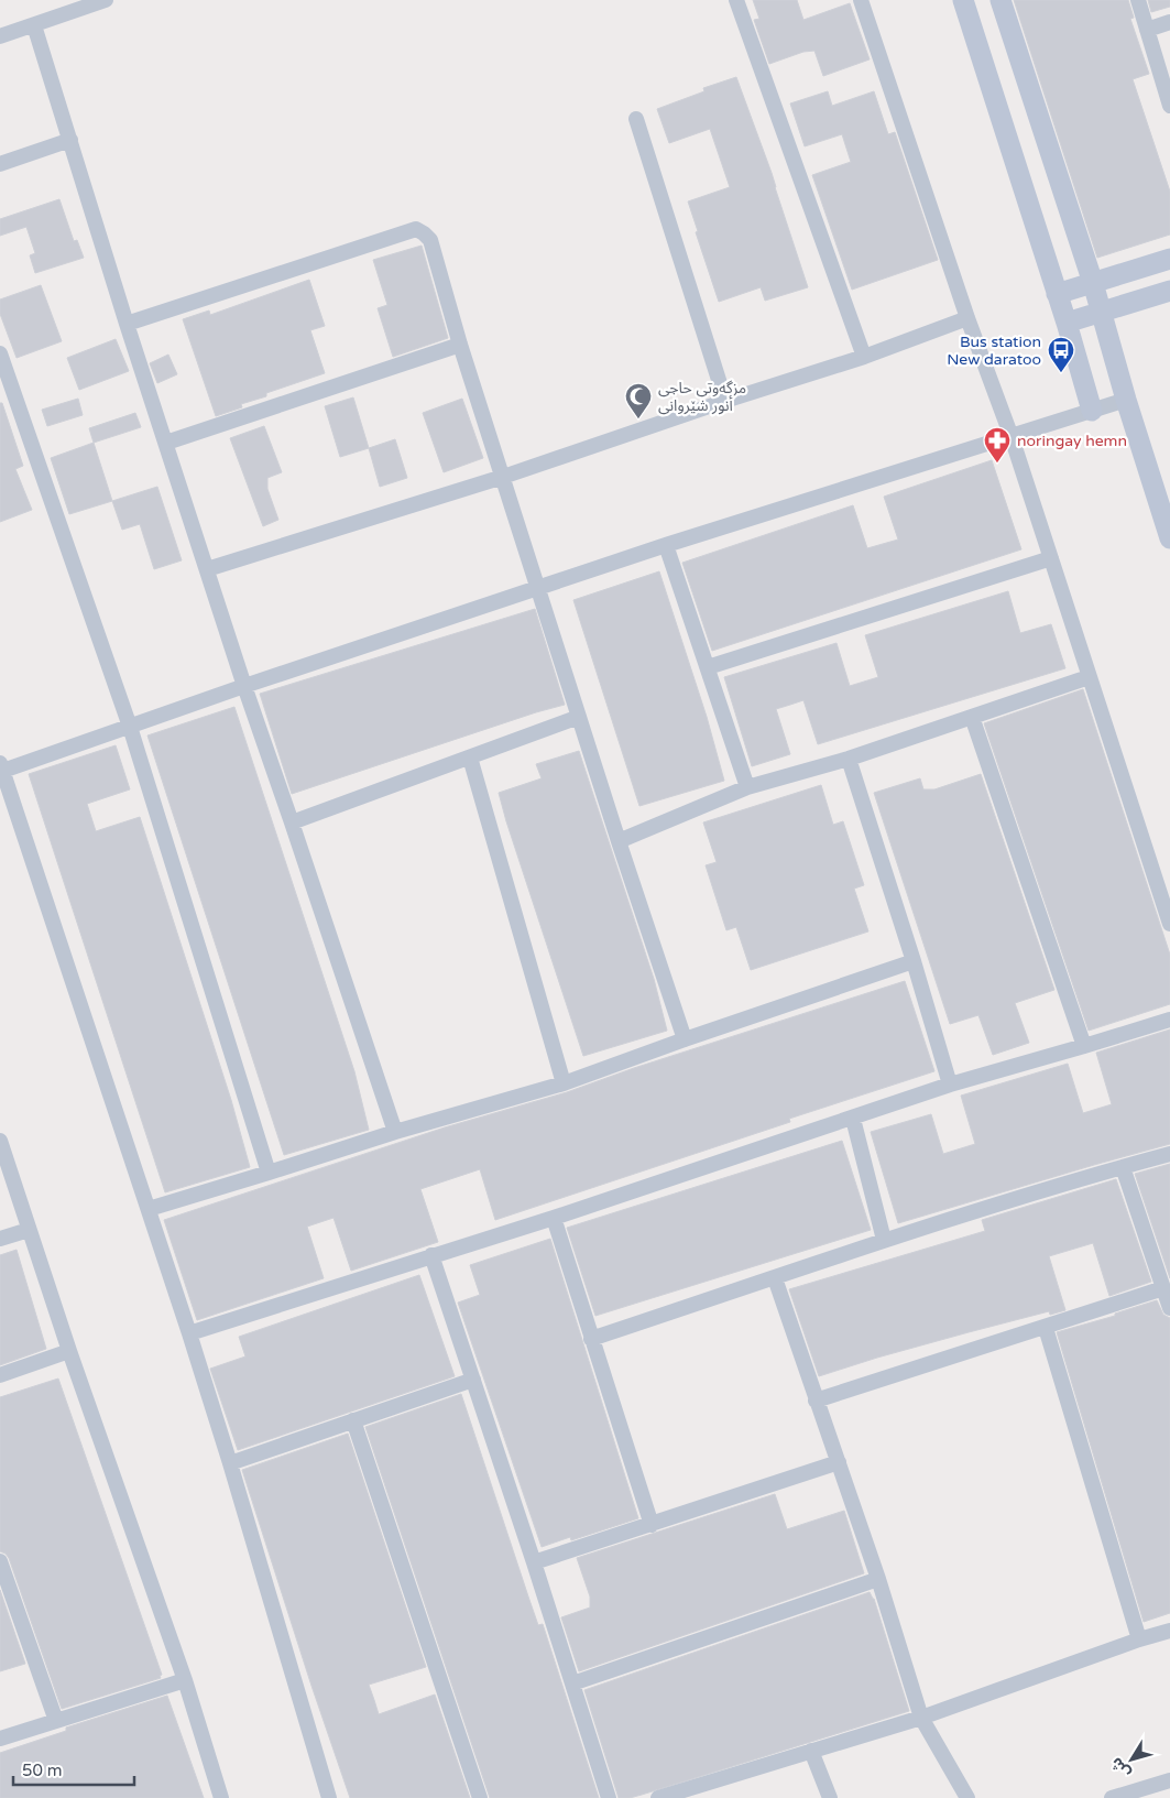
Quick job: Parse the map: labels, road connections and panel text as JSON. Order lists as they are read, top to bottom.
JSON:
{
  "places": {
    "bus stop": ["Bus station New daratoo"],
    "mosque": ["مزگەوتی حاجی أنور شێروانی"],
    "pharmacy": ["noringay hemn"]
  },
  "scale_bar": "50 m",
  "north": "bottom left"
}
